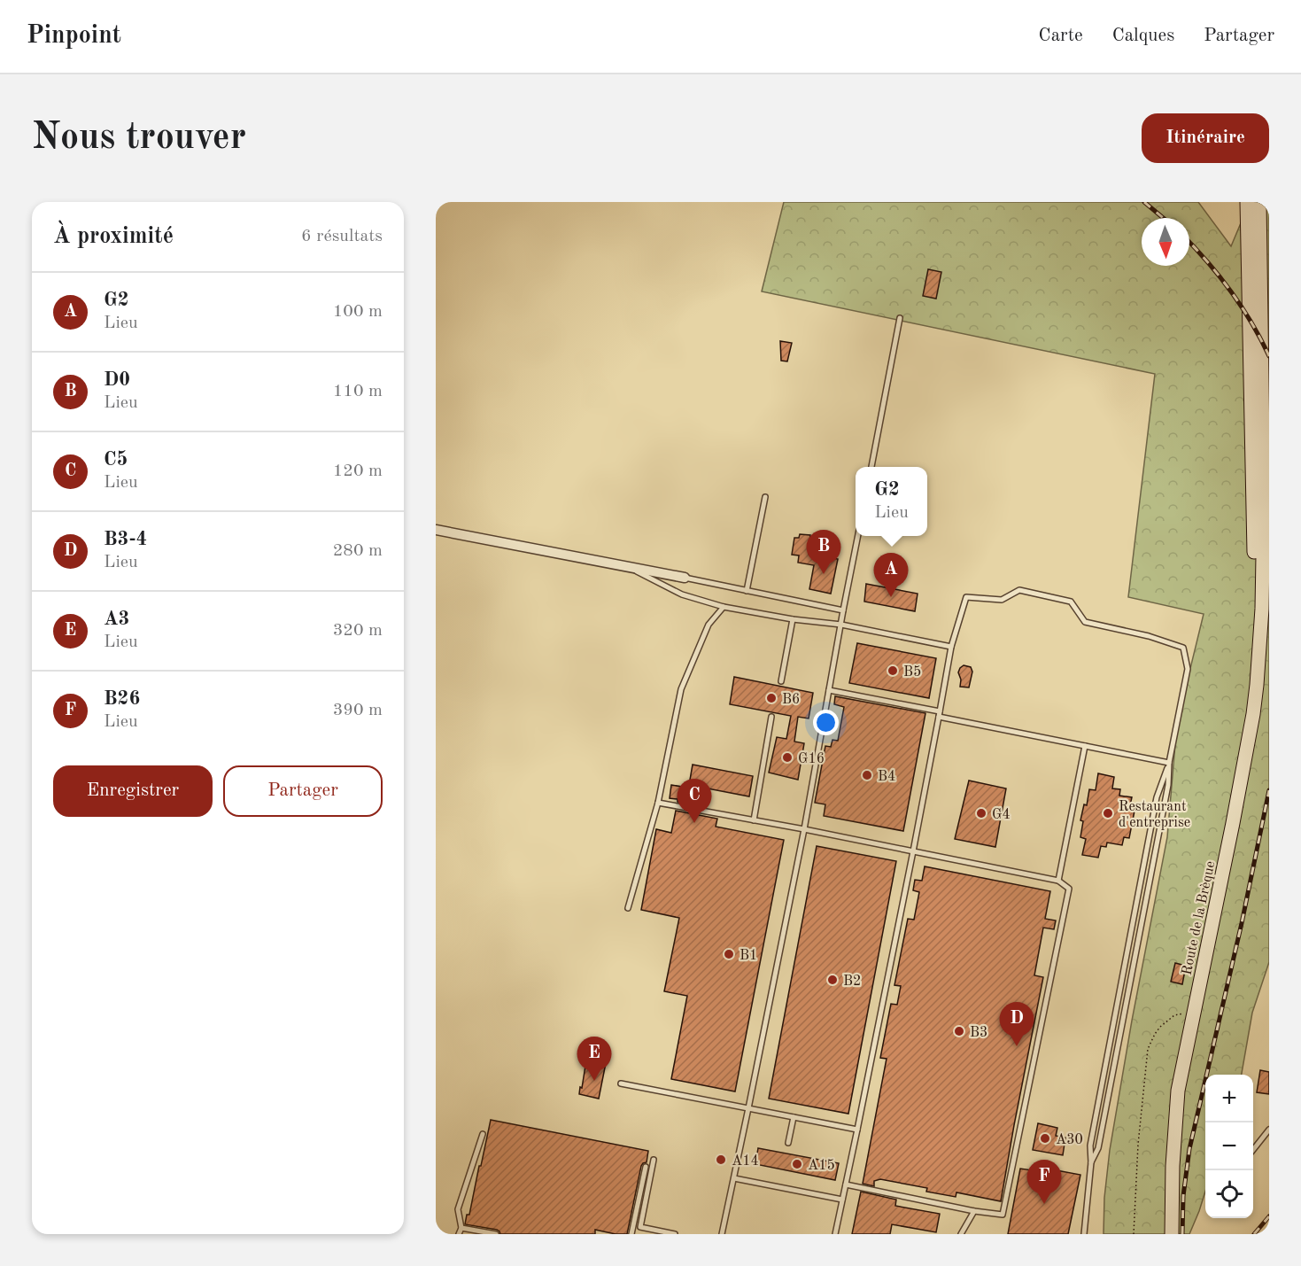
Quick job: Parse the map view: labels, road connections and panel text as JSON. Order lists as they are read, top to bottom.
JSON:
{
  "streets": {
    "main road": ["Route de la Brèque"]
  },
  "places": [
    "B5",
    "B6",
    "G16",
    "B4",
    "G4",
    "Restaurant d'entreprise",
    "B1",
    "B2",
    "B3",
    "A30",
    "A14",
    "A15"
  ],
  "north": "bottom",
  "page": {
    "header": "Pinpoint",
    "nav": ["Carte", "Calques", "Partager"],
    "buttons": [
      "Itinéraire",
      ["Enregistrer", "Partager"]
    ],
    "title": "Nous trouver",
    "heading": ["À proximité", "6 résultats"],
    "list": [
      {
        "mark": "A",
        "name": "G2",
        "note": "Lieu",
        "value": "100 m"
      },
      {
        "mark": "B",
        "name": "D0",
        "note": "Lieu",
        "value": "110 m"
      },
      {
        "mark": "C",
        "name": "C5",
        "note": "Lieu",
        "value": "120 m"
      },
      {
        "mark": "D",
        "name": "B3-4",
        "note": "Lieu",
        "value": "280 m"
      },
      {
        "mark": "E",
        "name": "A3",
        "note": "Lieu",
        "value": "320 m"
      },
      {
        "mark": "F",
        "name": "B26",
        "note": "Lieu",
        "value": "390 m"
      }
    ],
    "popup": ["G2", "Lieu"],
    "pins": [
      "B",
      "A",
      "C",
      "D",
      "E",
      "F"
    ],
    "map_buttons": ["+", "−"]
  }
}
